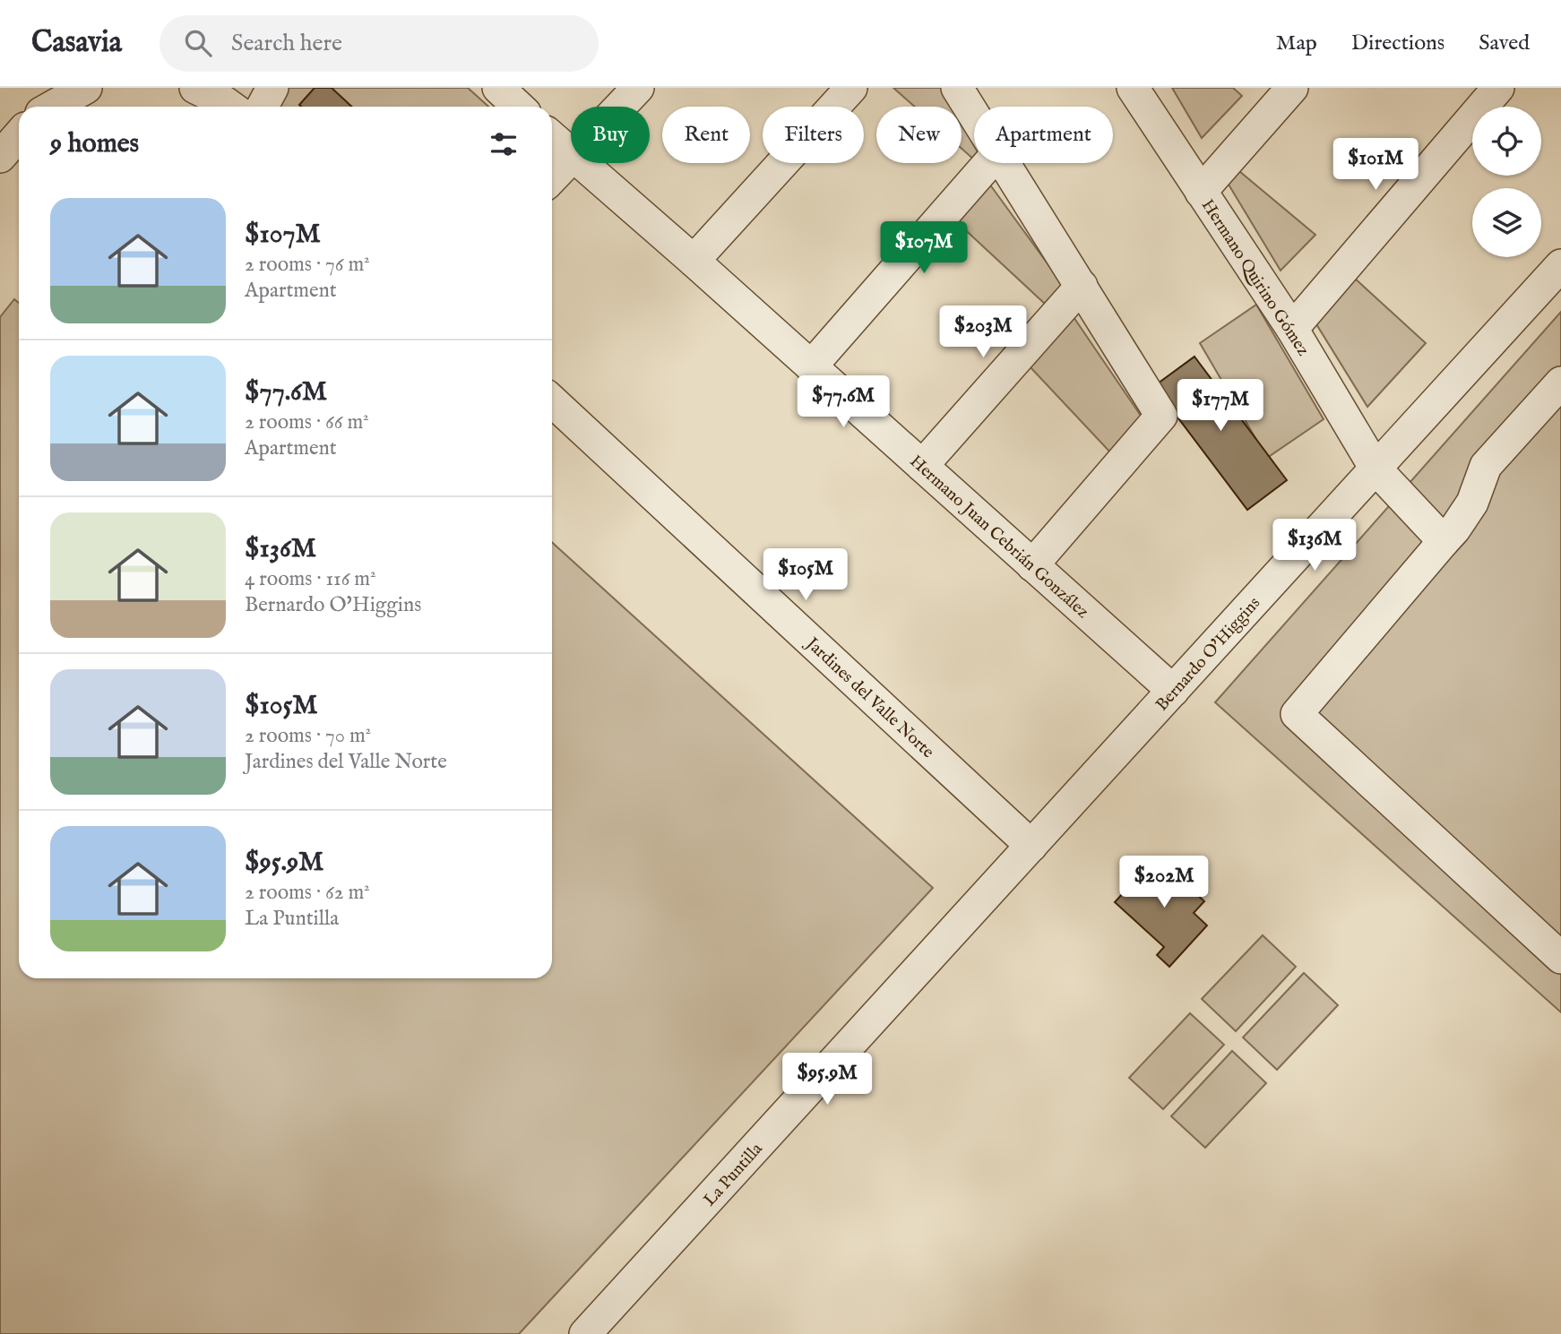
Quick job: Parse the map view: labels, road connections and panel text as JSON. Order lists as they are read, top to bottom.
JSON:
{
  "streets": {
    "street": [
      "Hermano Quirino Gómez",
      "Hermano Juan Cebrián González",
      "Bernardo O'Higgins",
      "Jardines del Valle Norte",
      "La Puntilla"
    ]
  },
  "crossings": [
    ["Hermano Quirino Gómez", "Bernardo O'Higgins"],
    ["Hermano Juan Cebrián González", "Bernardo O'Higgins"],
    ["Bernardo O'Higgins", "Jardines del Valle Norte"],
    ["Bernardo O'Higgins", "La Puntilla"],
    ["Jardines del Valle Norte", "La Puntilla"]
  ],
  "page": {
    "header": "Casavia",
    "search": "Search here",
    "nav": ["Map", "Directions", "Saved"],
    "chip": [
      "Buy",
      "Rent",
      "Filters",
      "New",
      "Apartment"
    ],
    "heading": "9 homes",
    "price": [
      "$101M",
      "$107M",
      "$203M",
      "$77.6M",
      "$177M",
      "$136M",
      "$105M",
      "$202M",
      "$95.9M"
    ],
    "list": [
      {
        "name": "$107M",
        "note": "2 rooms · 76 m² · Apartment"
      },
      {
        "name": "$77.6M",
        "note": "2 rooms · 66 m² · Apartment"
      },
      {
        "name": "$136M",
        "note": "4 rooms · 116 m² · Bernardo O'Higgins"
      },
      {
        "name": "$105M",
        "note": "2 rooms · 70 m² · Jardines del Valle Norte"
      },
      {
        "name": "$95.9M",
        "note": "2 rooms · 62 m² · La Puntilla"
      }
    ]
  }
}
